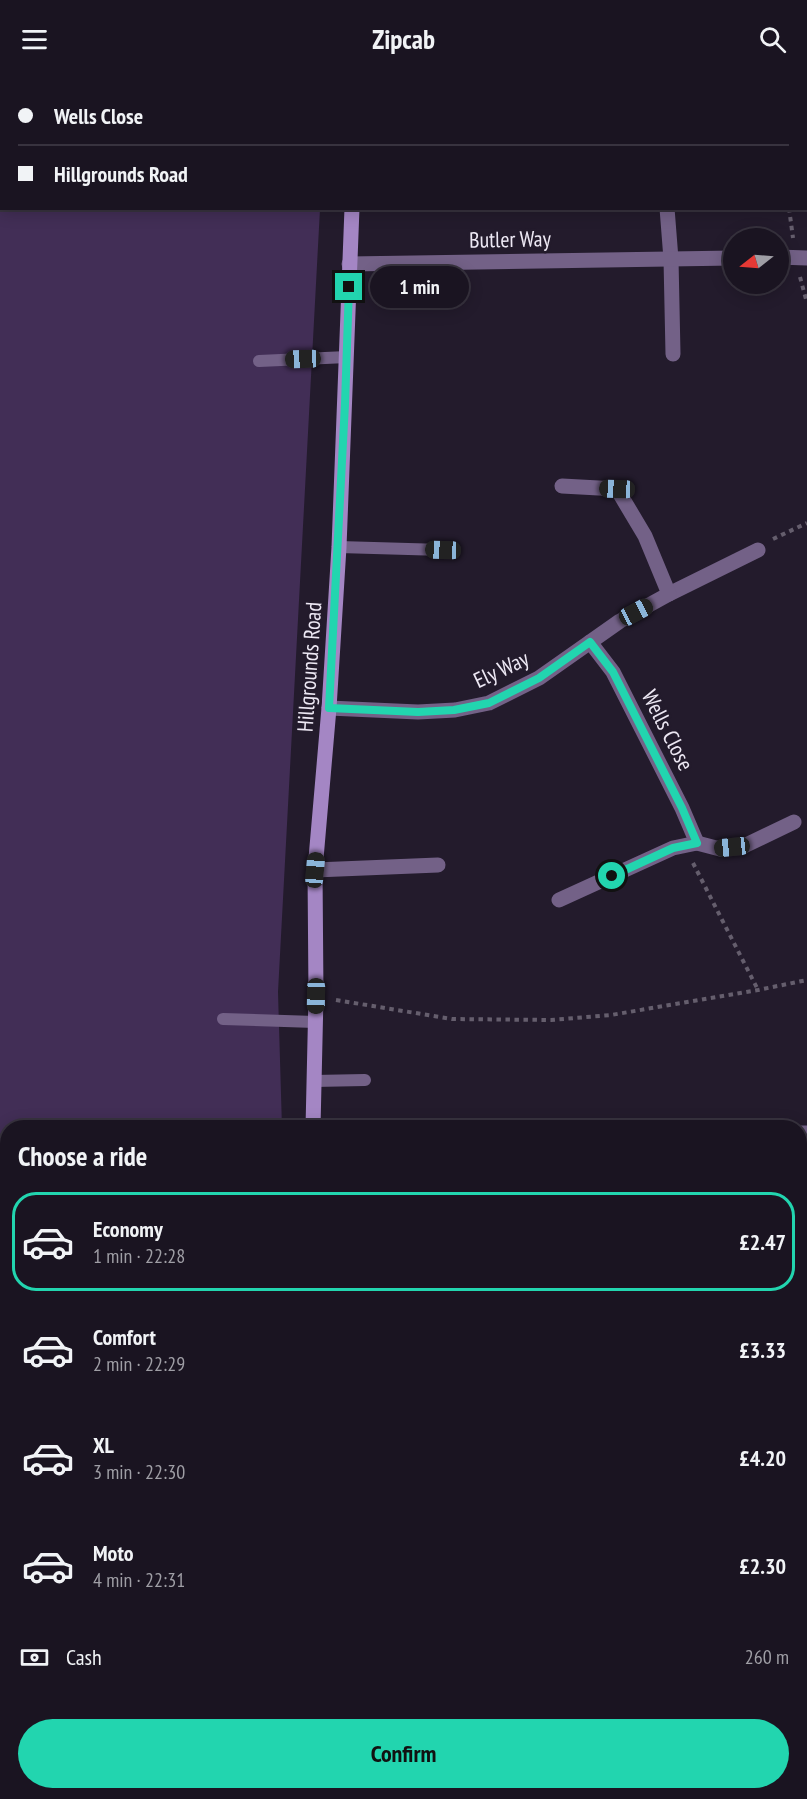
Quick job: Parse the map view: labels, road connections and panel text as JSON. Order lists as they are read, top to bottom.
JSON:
{
  "streets": {
    "street": [
      "Butler Way",
      "Hillgrounds Road",
      "Ely Way",
      "Wells Close"
    ]
  },
  "crossings": [
    ["Butler Way", "Hillgrounds Road"],
    ["Hillgrounds Road", "Ely Way"],
    ["Ely Way", "Wells Close"]
  ],
  "north": "left",
  "page": {
    "header": "Zipcab",
    "banner": ["Wells Close", "Hillgrounds Road"],
    "bubble": "1 min",
    "heading": "Choose a ride",
    "list": [
      {
        "name": "Economy",
        "note": "1 min · 22:28",
        "value": "£2.47"
      },
      {
        "name": "Comfort",
        "note": "2 min · 22:29",
        "value": "£3.33"
      },
      {
        "name": "XL",
        "note": "3 min · 22:30",
        "value": "£4.20"
      },
      {
        "name": "Moto",
        "note": "4 min · 22:31",
        "value": "£2.30"
      }
    ],
    "pay": ["Cash", "260 m"],
    "buttons": "Confirm"
  }
}
